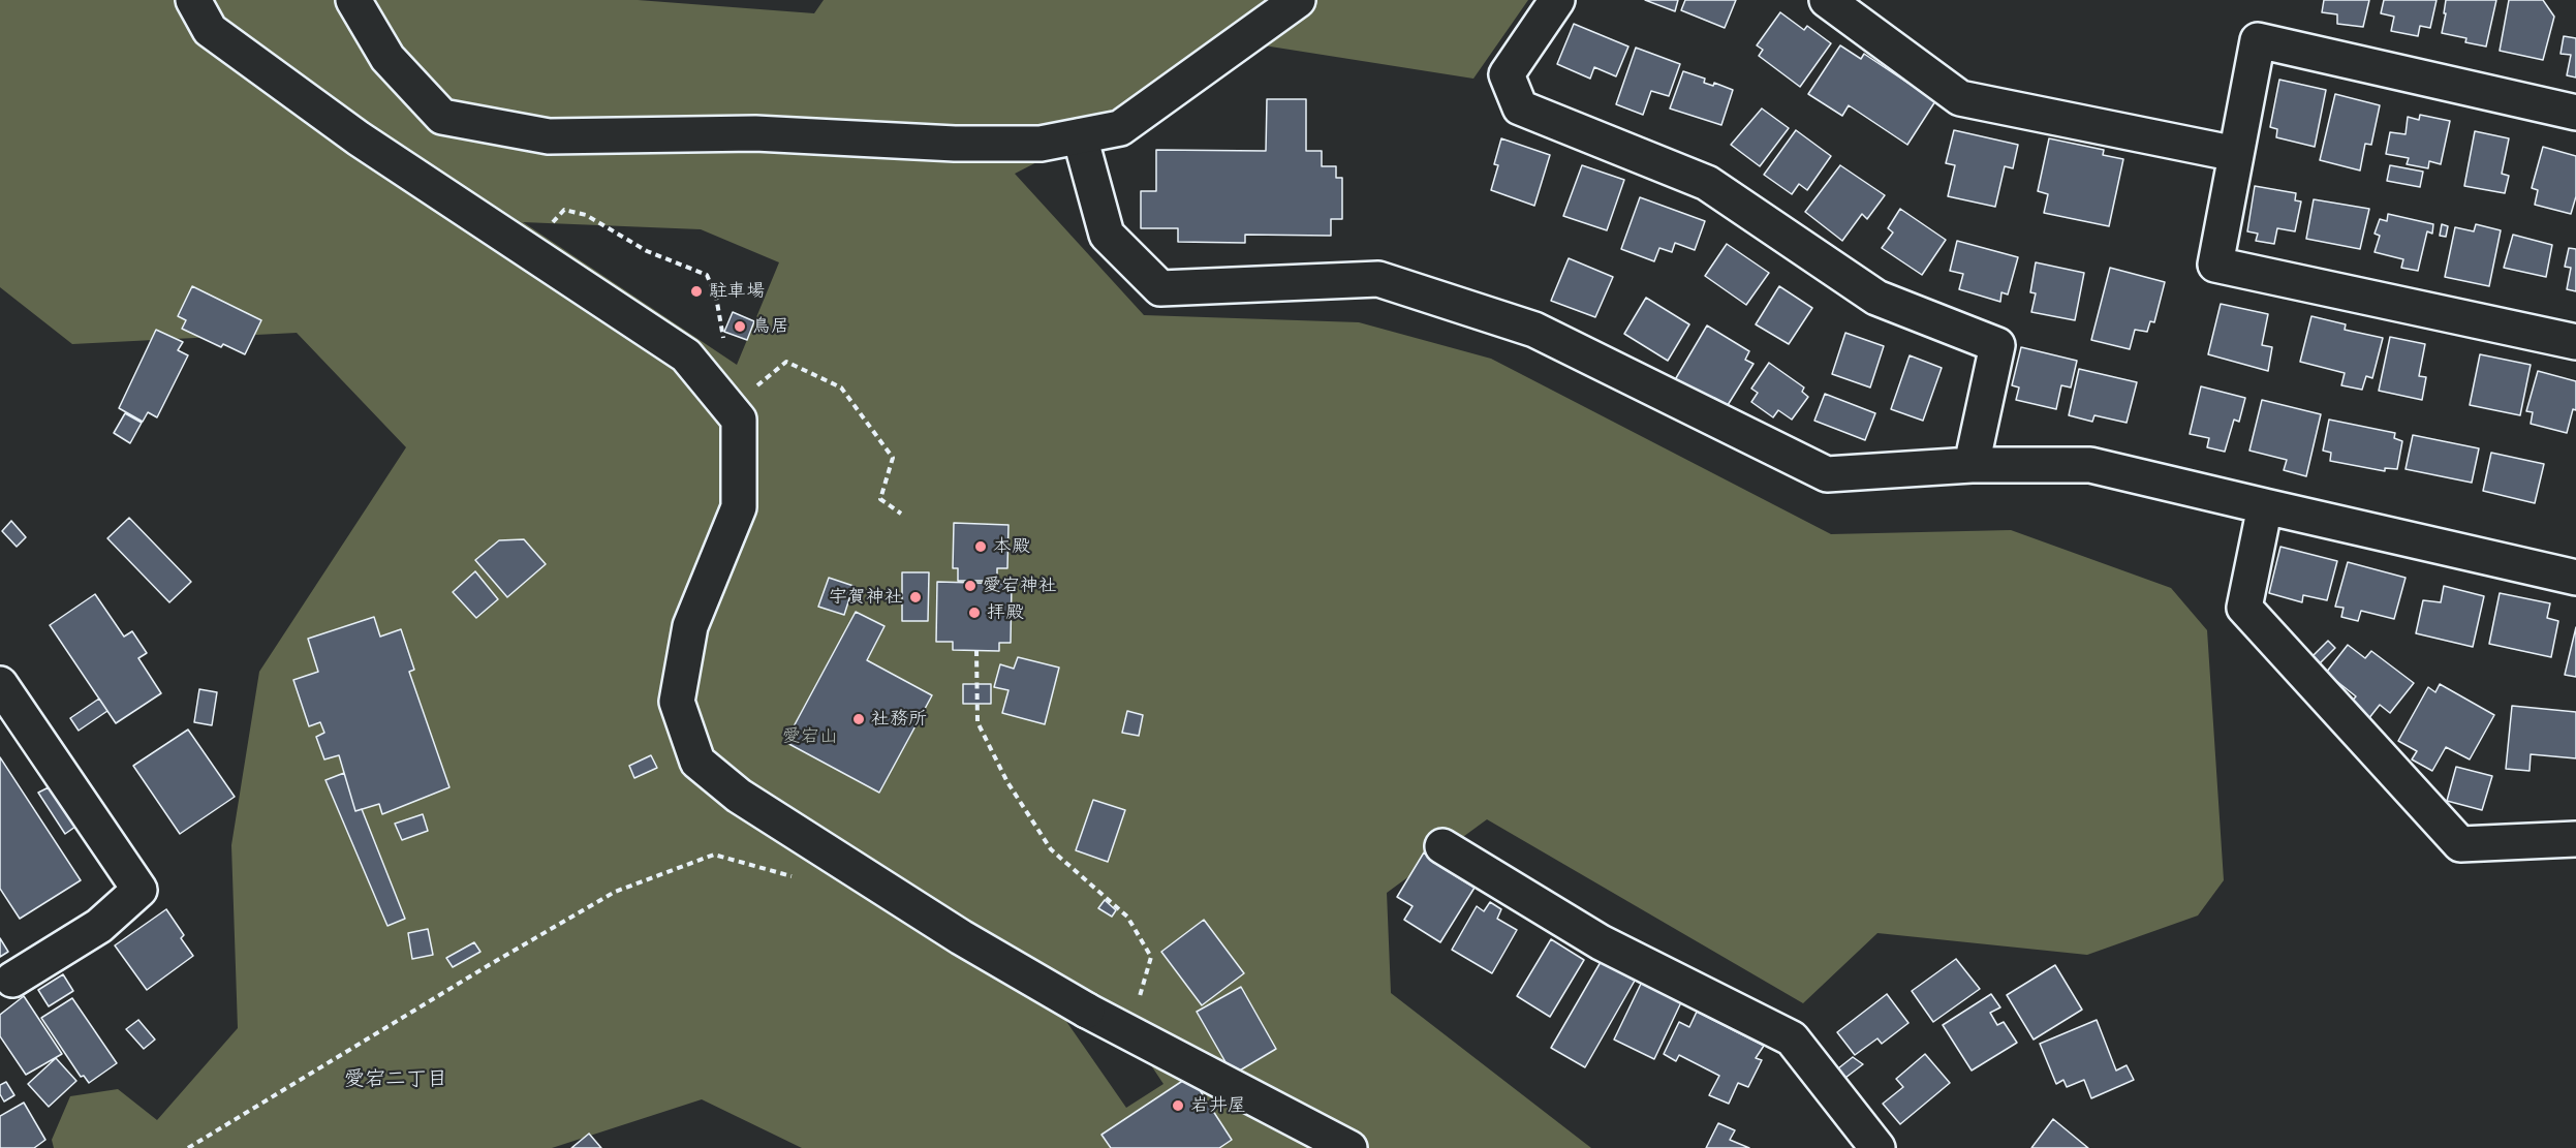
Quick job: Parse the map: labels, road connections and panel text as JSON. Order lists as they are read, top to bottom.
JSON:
{
  "districts": ["愛宕二丁目"],
  "parks": ["愛宕山"],
  "places": [
    "駐車場",
    "鳥居",
    "本殿",
    "愛宕神社",
    "宇賀神社",
    "拝殿",
    "社務所",
    "岩井屋"
  ]
}
